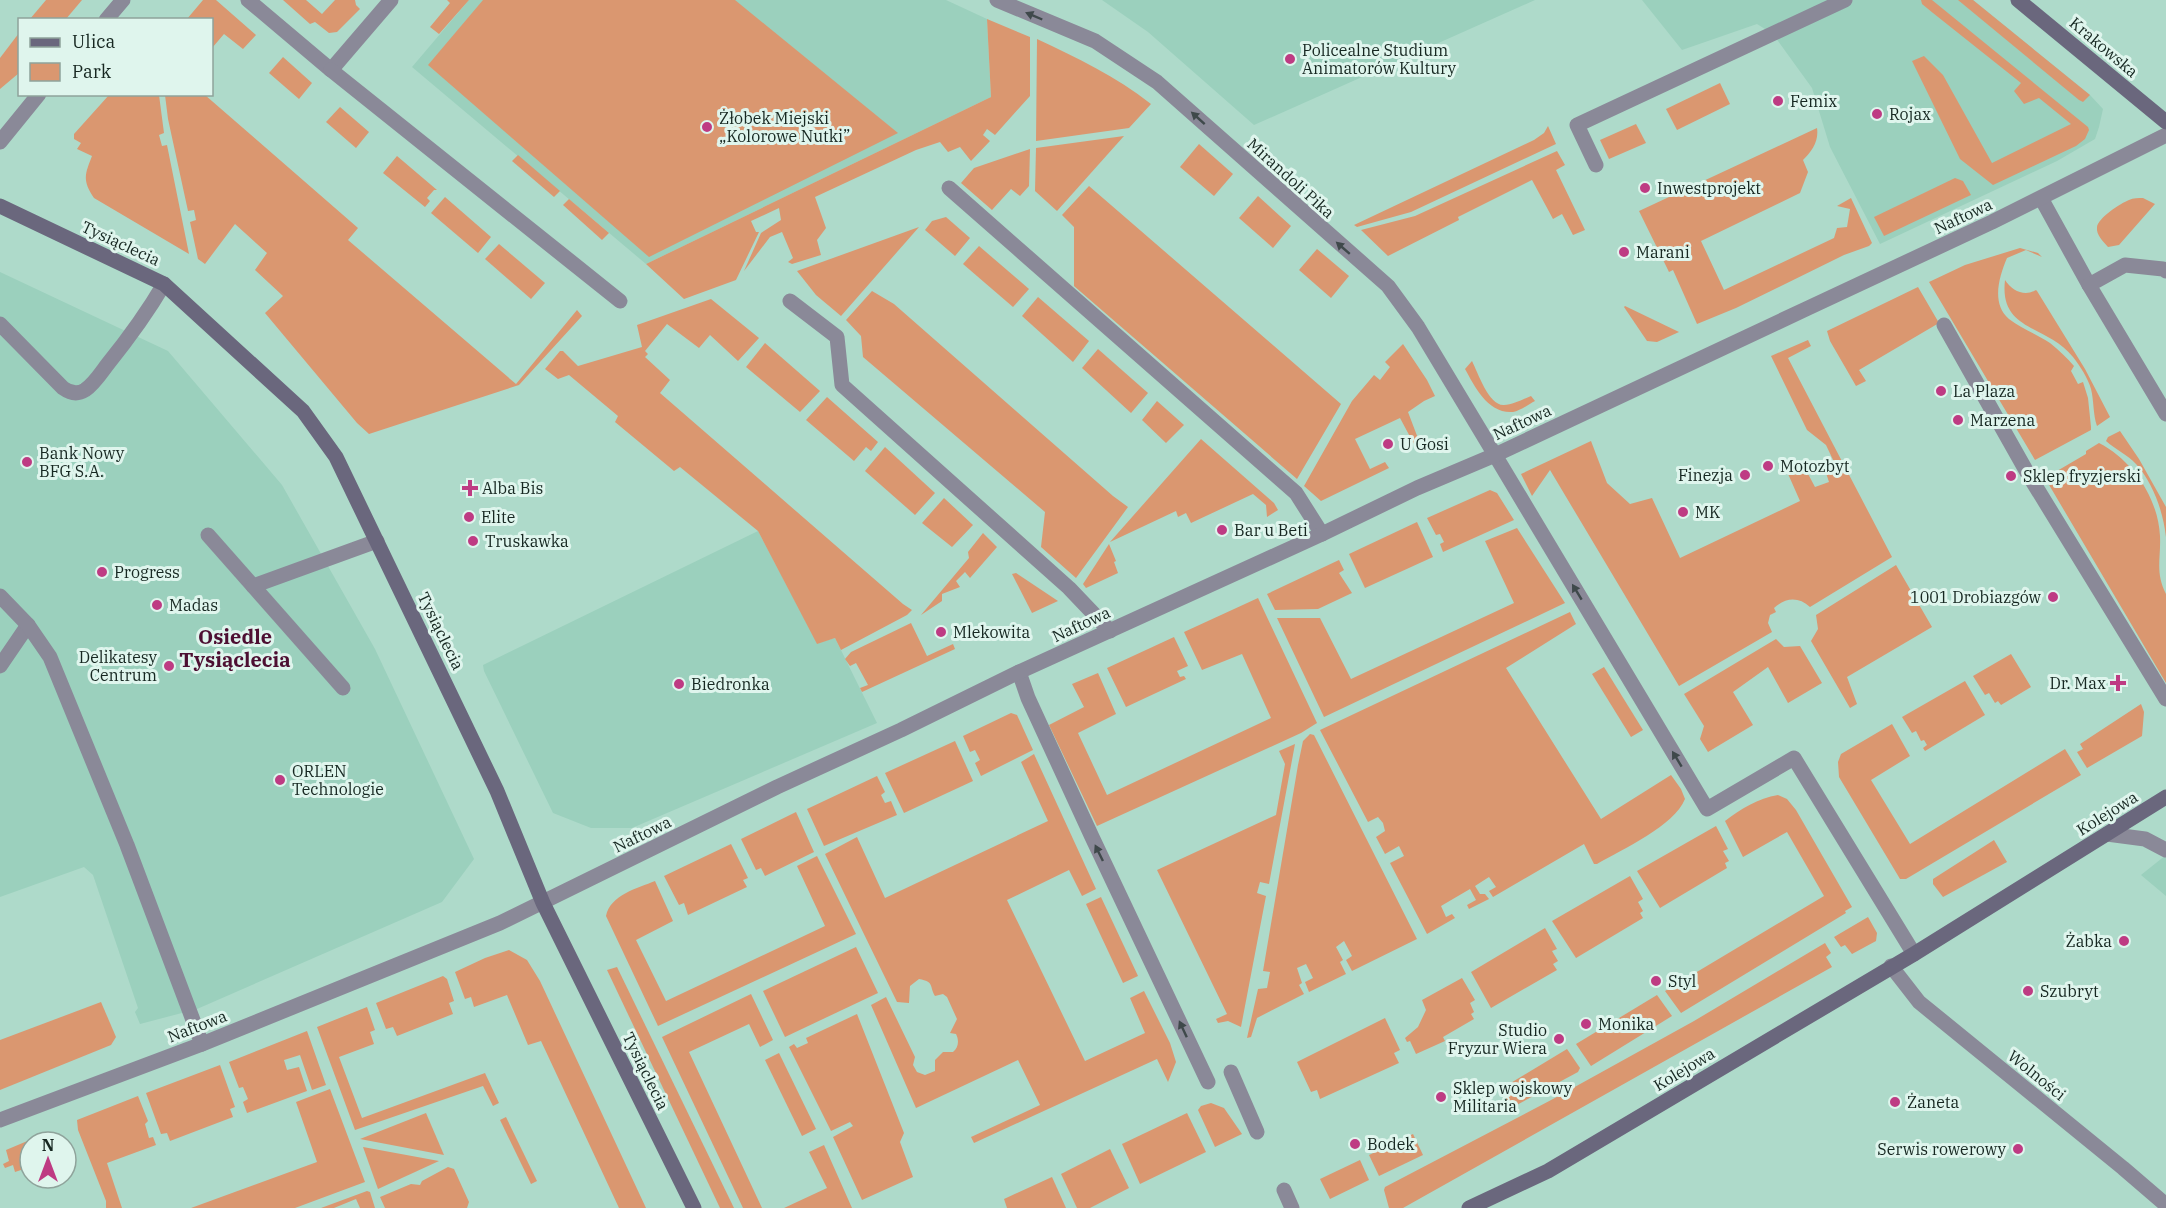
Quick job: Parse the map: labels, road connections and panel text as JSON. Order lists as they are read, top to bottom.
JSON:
{
  "streets": {
    "street": [
      "Krakowska",
      "Mirandoli Pika",
      "Naftowa",
      "Tysiąclecia",
      "Kolejowa",
      "Wolności"
    ]
  },
  "crossings": [
    ["Mirandoli Pika", "Naftowa"],
    ["Mirandoli Pika", "Kolejowa"],
    ["Naftowa", "Tysiąclecia"],
    ["Kolejowa", "Wolności"]
  ],
  "one_way": ["Mirandoli Pika"],
  "districts": ["Osiedle Tysiąclecia"],
  "places": {
    "other": [
      "Policealne Studium Animatorów Kultury",
      "Femix",
      "Rojax",
      "Żłobek Miejski „Kolorowe Nutki”",
      "Inwestprojekt",
      "Marani",
      "La Plaza",
      "Marzena",
      "U Gosi",
      "Bank Nowy BFG S.A.",
      "Motozbyt",
      "Finezja",
      "Sklep fryzjerski",
      "MK",
      "Elite",
      "Bar u Beti",
      "Truskawka",
      "Progress",
      "1001 Drobiazgów",
      "Madas",
      "Mlekowita",
      "Delikatesy Centrum",
      "Biedronka",
      "ORLEN Technologie",
      "Żabka",
      "Styl",
      "Szubryt",
      "Monika",
      "Studio Fryzur Wiera",
      "Sklep wojskowy Militaria",
      "Żaneta",
      "Bodek",
      "Serwis rowerowy"
    ],
    "health": ["Alba Bis", "Dr. Max"]
  },
  "legend": ["Ulica", "Park"],
  "north": "top"
}
